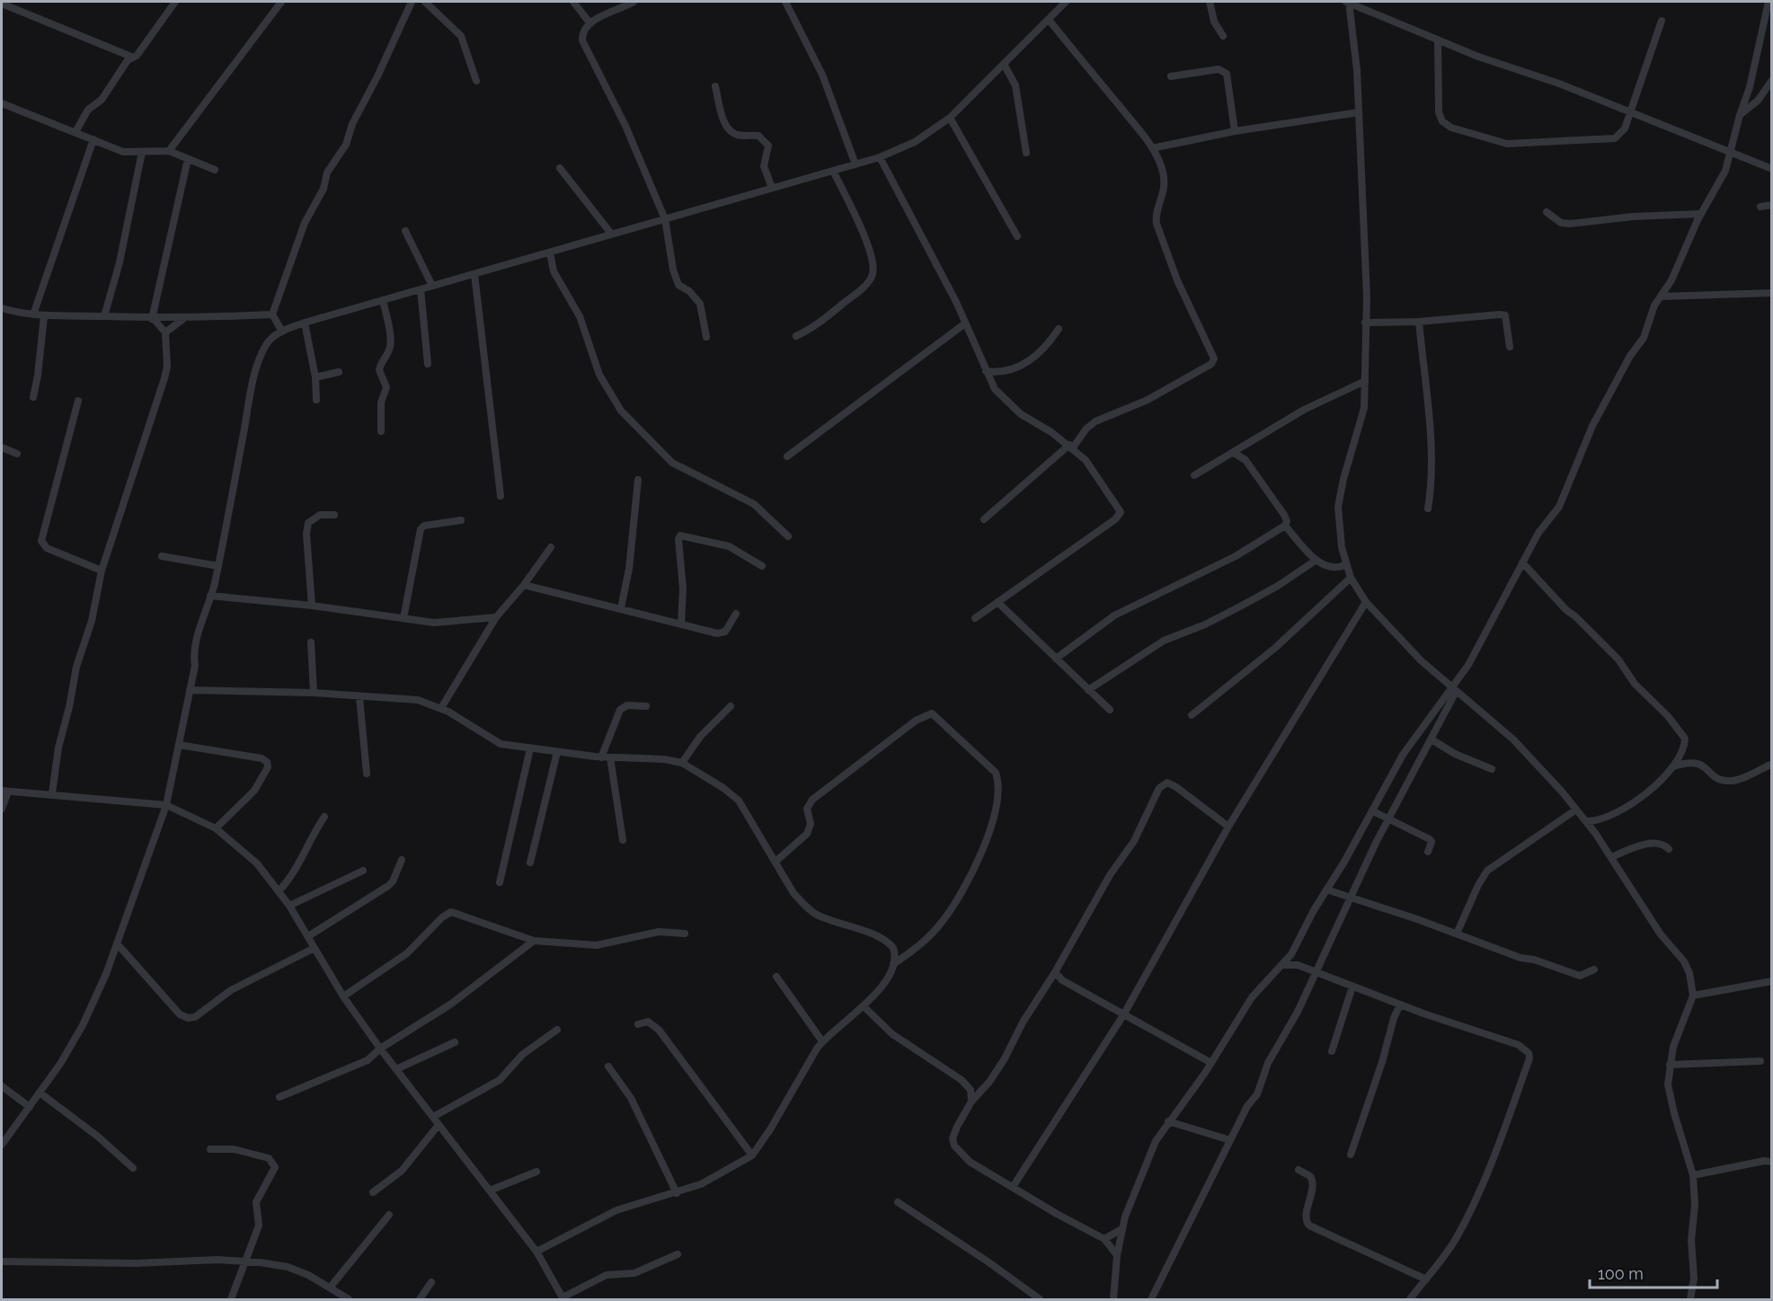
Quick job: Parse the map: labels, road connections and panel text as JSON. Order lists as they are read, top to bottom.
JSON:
{
  "scale_bar": "100 m"
}
